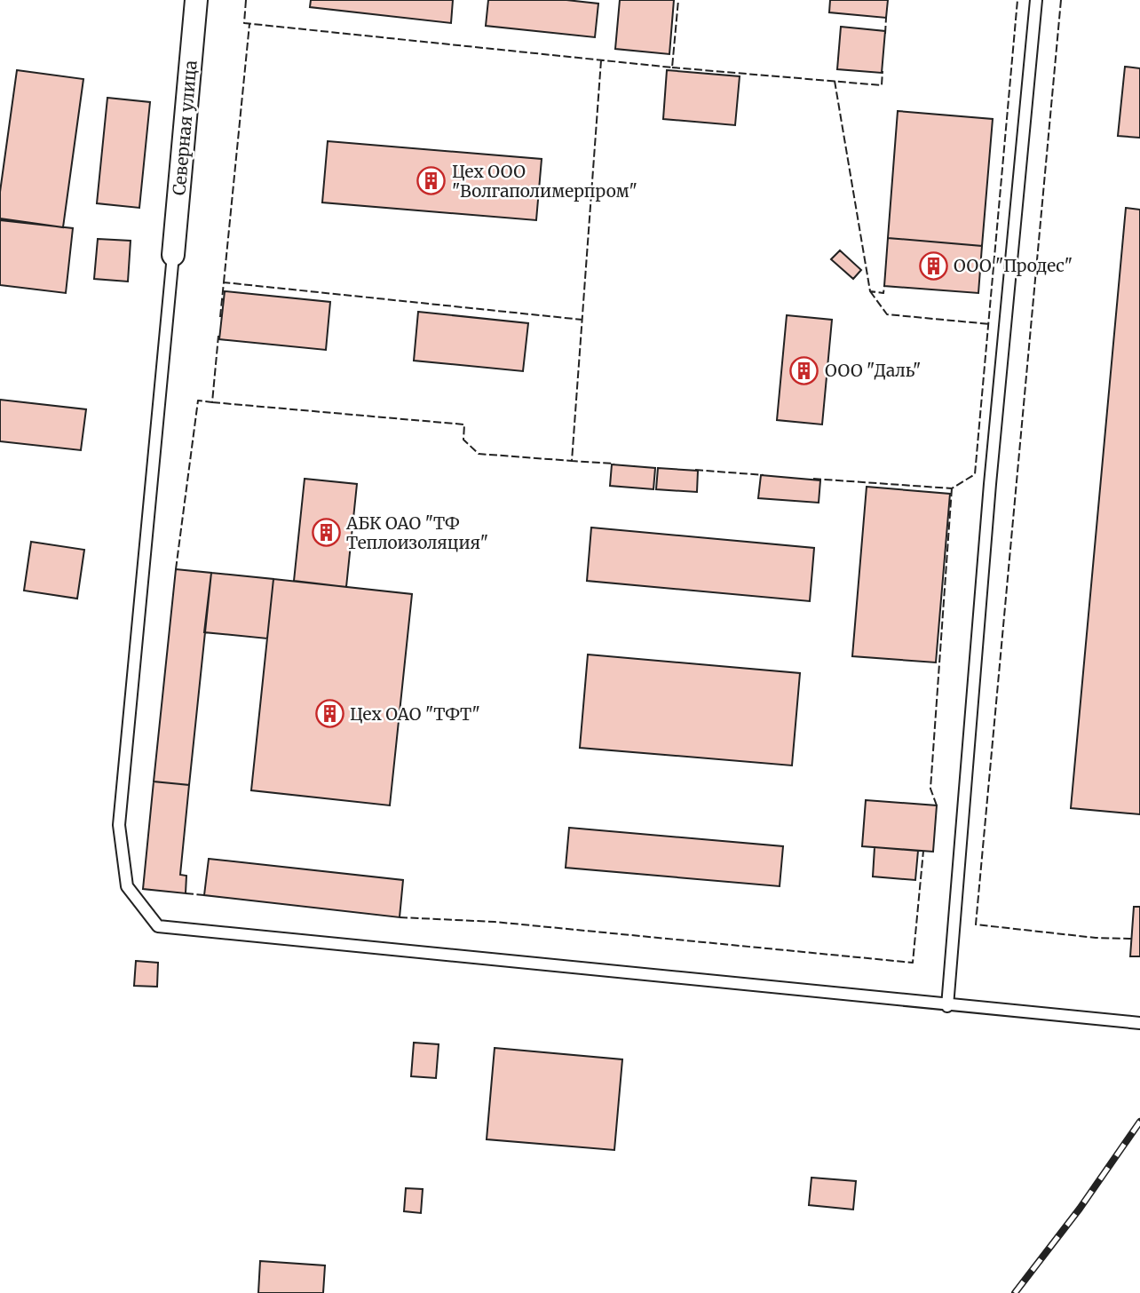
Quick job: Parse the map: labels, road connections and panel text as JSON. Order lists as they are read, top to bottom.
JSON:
{
  "streets": {
    "street": ["Северная улица"]
  },
  "places": {
    "building": [
      "Цех ООО \"Волгаполимерпром\"",
      "ООО \"Продес\"",
      "ООО \"Даль\"",
      "АБК ОАО \"ТФ Теплоизоляция\"",
      "Цех ОАО \"ТФТ\""
    ]
  }
}
